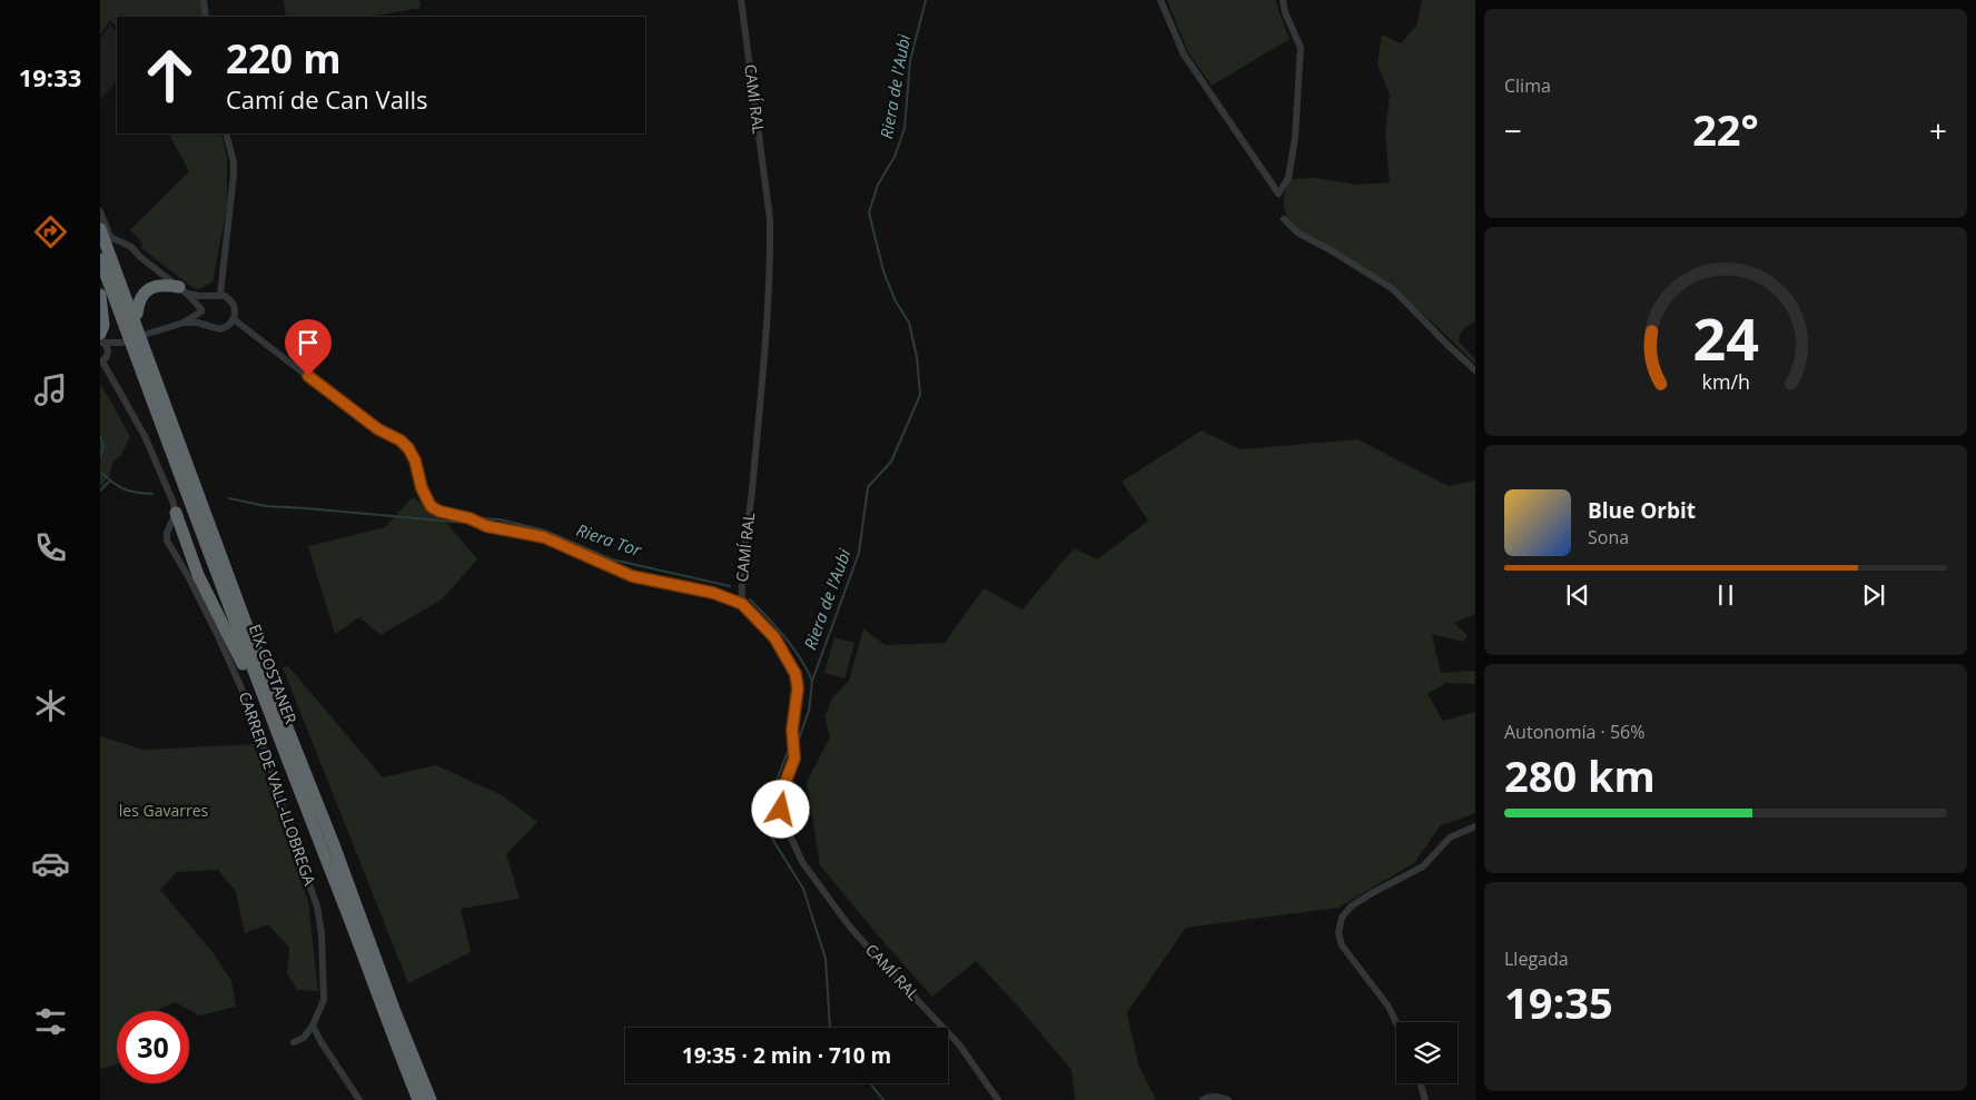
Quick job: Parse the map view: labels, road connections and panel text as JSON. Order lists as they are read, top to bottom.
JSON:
{
  "streets": {
    "highway": ["EIX COSTANER"],
    "street": ["CAMÍ RAL", "CARRER DE VALL-LLOBREGA"]
  },
  "water": ["Riera de l'Aubi", "Riera Tor"],
  "parks": ["les Gavarres"],
  "page": {
    "tabs": "19:33",
    "tile": [
      "Clima",
      ["Autonomía · 56%", "280 km"],
      ["Llegada", "19:35"]
    ],
    "turn": ["220 m", "Camí de Can Valls"],
    "heat": ["−", "22°", "+"],
    "song": ["Blue Orbit", "Sona"],
    "limit": "30",
    "trip": "19:35 · 2 min · 710 m",
    "gauge": ["24", "km/h"]
  }
}
